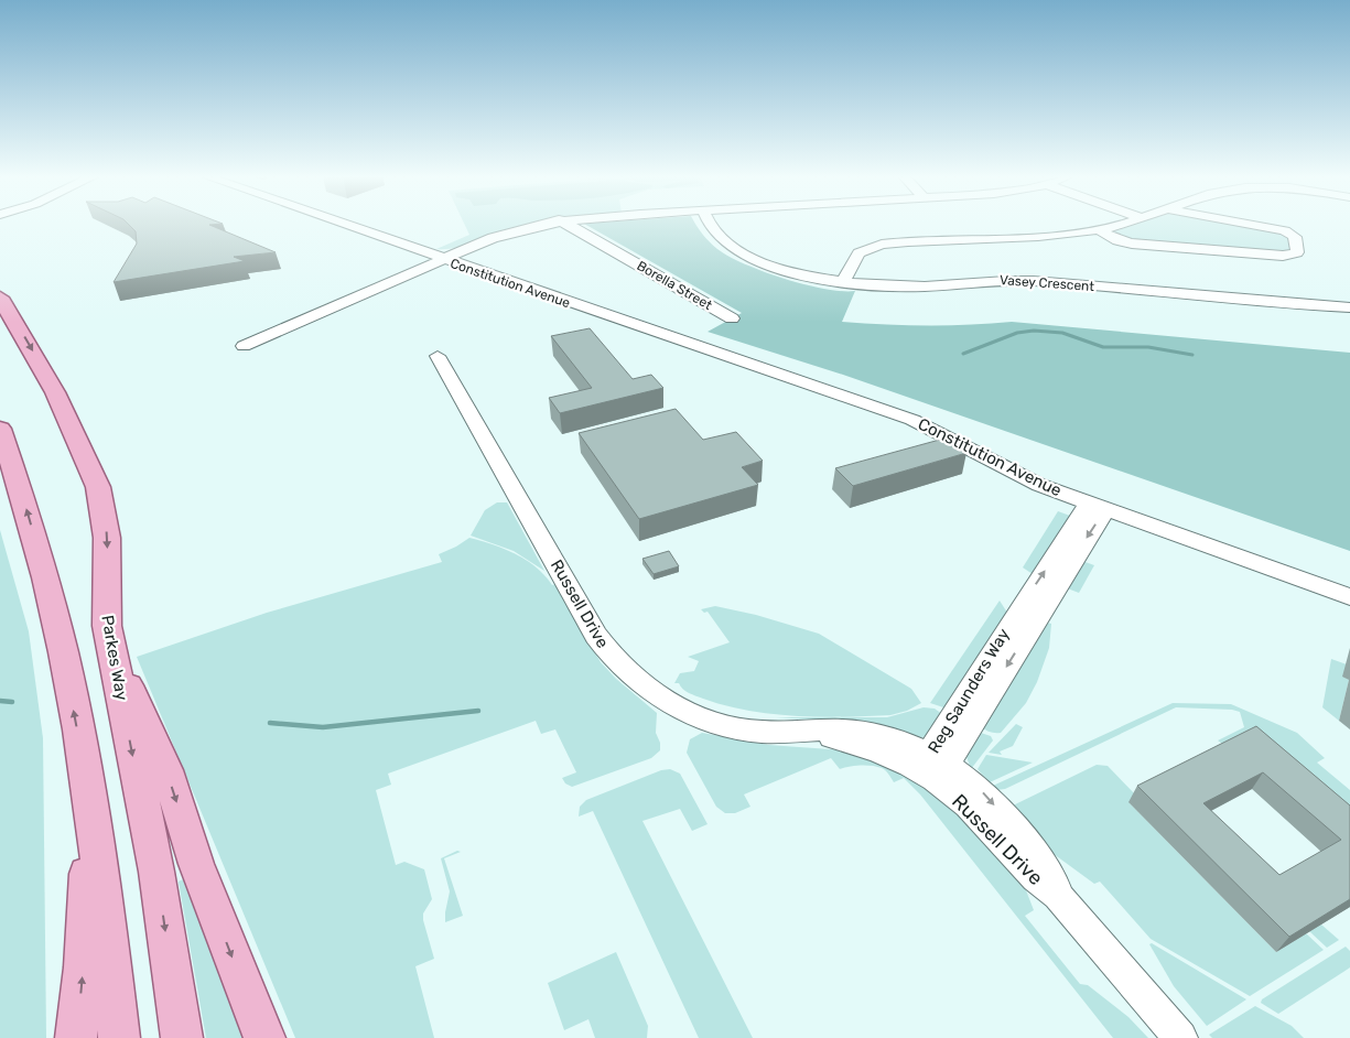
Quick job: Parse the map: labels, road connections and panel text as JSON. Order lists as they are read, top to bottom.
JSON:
{
  "streets": {
    "main road": ["Parkes Way"],
    "street": [
      "Constitution Avenue",
      "Vasey Crescent",
      "Borella Street",
      "Russell Drive",
      "Reg Saunders Way"
    ]
  },
  "crossings": [
    ["Constitution Avenue", "Reg Saunders Way"],
    ["Russell Drive", "Reg Saunders Way"]
  ]
}
